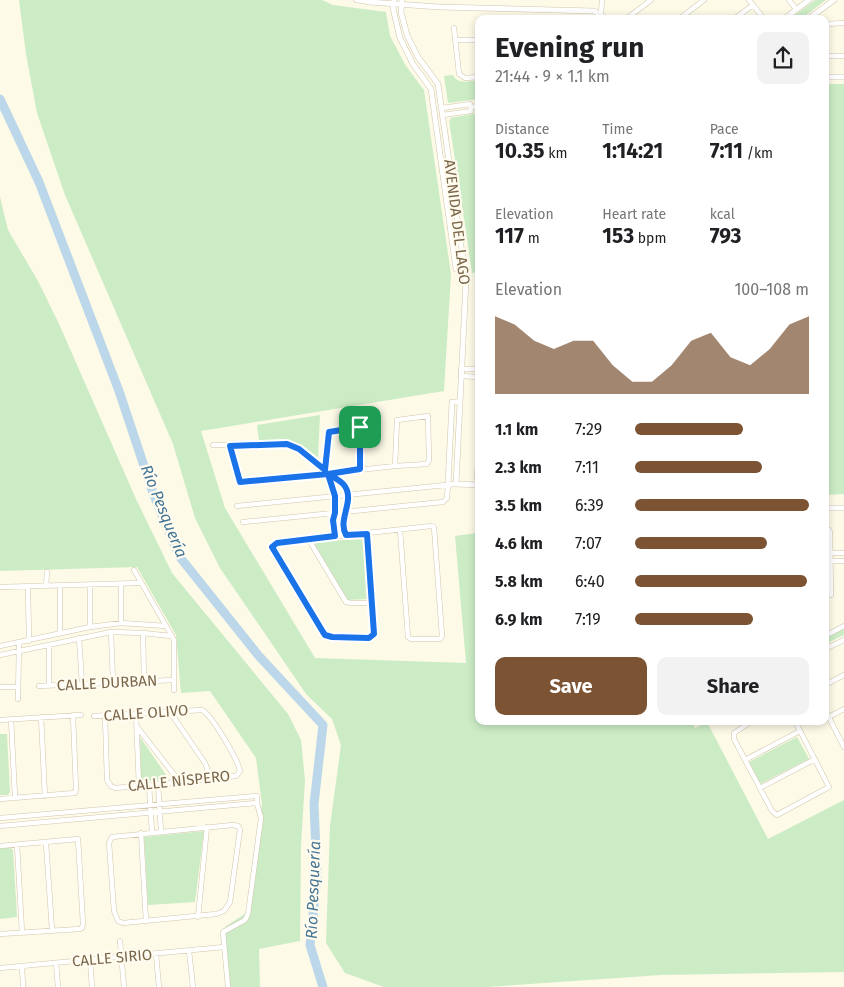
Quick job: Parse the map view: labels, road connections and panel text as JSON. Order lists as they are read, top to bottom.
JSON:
{
  "streets": {
    "street": [
      "AVENIDA DEL LAGO",
      "CALLE DURBAN",
      "CALLE OLIVO",
      "CALLE NÍSPERO",
      "CALLE SIRIO"
    ]
  },
  "crossings": [
    ["CALLE OLIVO", "CALLE NÍSPERO"]
  ],
  "water": ["Río Pesquería"],
  "page": {
    "heading": ["Evening run", "21:44 · 9 × 1.1 km"],
    "stats": [
      ["Distance", "10.35 km"],
      ["Time", "1:14:21"],
      ["Pace", "7:11 /km"],
      ["Elevation", "117 m"],
      ["Heart rate", "153 bpm"],
      ["kcal", "793"]
    ],
    "chart": ["Elevation", "100–108 m"],
    "list": [
      {
        "name": "1.1 km",
        "note": "7:29"
      },
      {
        "name": "2.3 km",
        "note": "7:11"
      },
      {
        "name": "3.5 km",
        "note": "6:39"
      },
      {
        "name": "4.6 km",
        "note": "7:07"
      },
      {
        "name": "5.8 km",
        "note": "6:40"
      },
      {
        "name": "6.9 km",
        "note": "7:19"
      }
    ],
    "buttons": ["Save", "Share"]
  }
}
